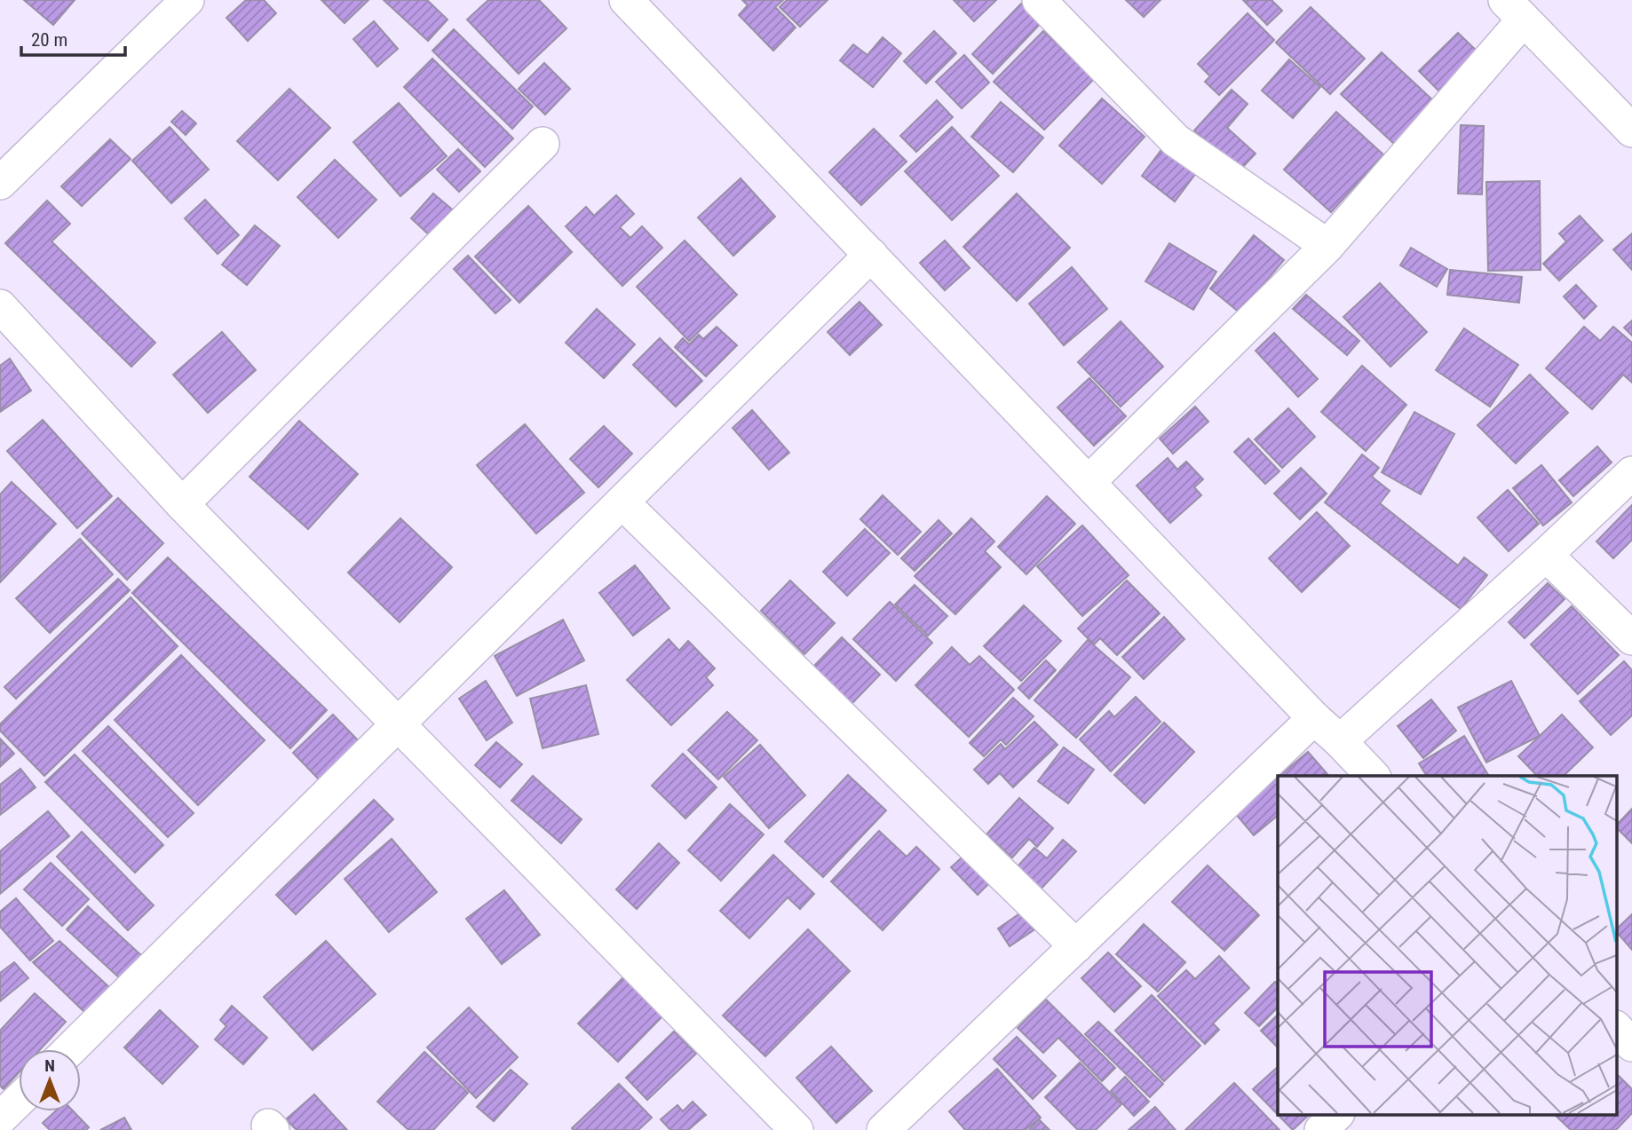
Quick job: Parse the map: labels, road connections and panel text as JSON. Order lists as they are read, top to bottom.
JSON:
{
  "scale_bar": "20 m",
  "north": "top"
}
